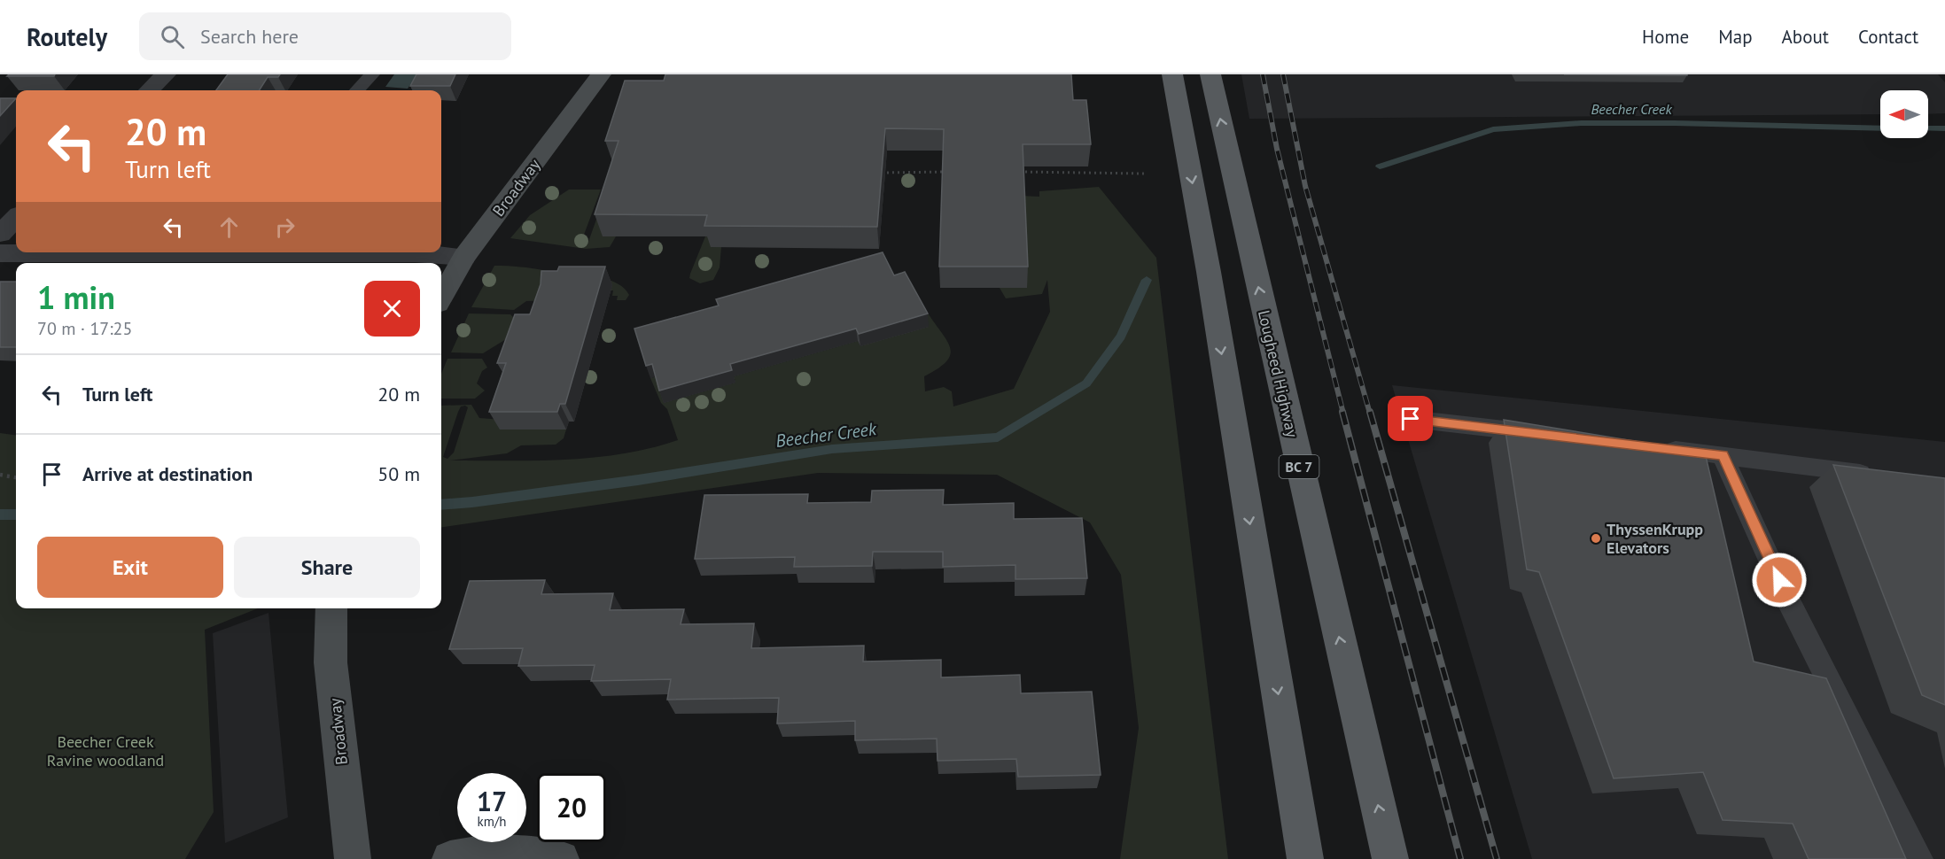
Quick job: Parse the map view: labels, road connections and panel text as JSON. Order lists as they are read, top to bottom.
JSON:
{
  "streets": {
    "main road": ["Lougheed Highway", "BC 7"],
    "street": ["Broadway"]
  },
  "water": ["Beecher Creek"],
  "parks": ["Beecher Creek Ravine woodland"],
  "places": ["ThyssenKrupp Elevators"],
  "north": "left",
  "page": {
    "header": "Routely",
    "search": "Search here",
    "nav": [
      "Home",
      "Map",
      "About",
      "Contact"
    ],
    "turn": ["20 m", "Turn left"],
    "heading": ["1 min", "70 m · 17:25"],
    "list": [
      {
        "name": "Turn left",
        "value": "20 m"
      },
      {
        "name": "Arrive at destination",
        "value": "50 m"
      }
    ],
    "buttons": ["Exit", "Share"],
    "speed": "17 km/h",
    "limit": "20"
  }
}
